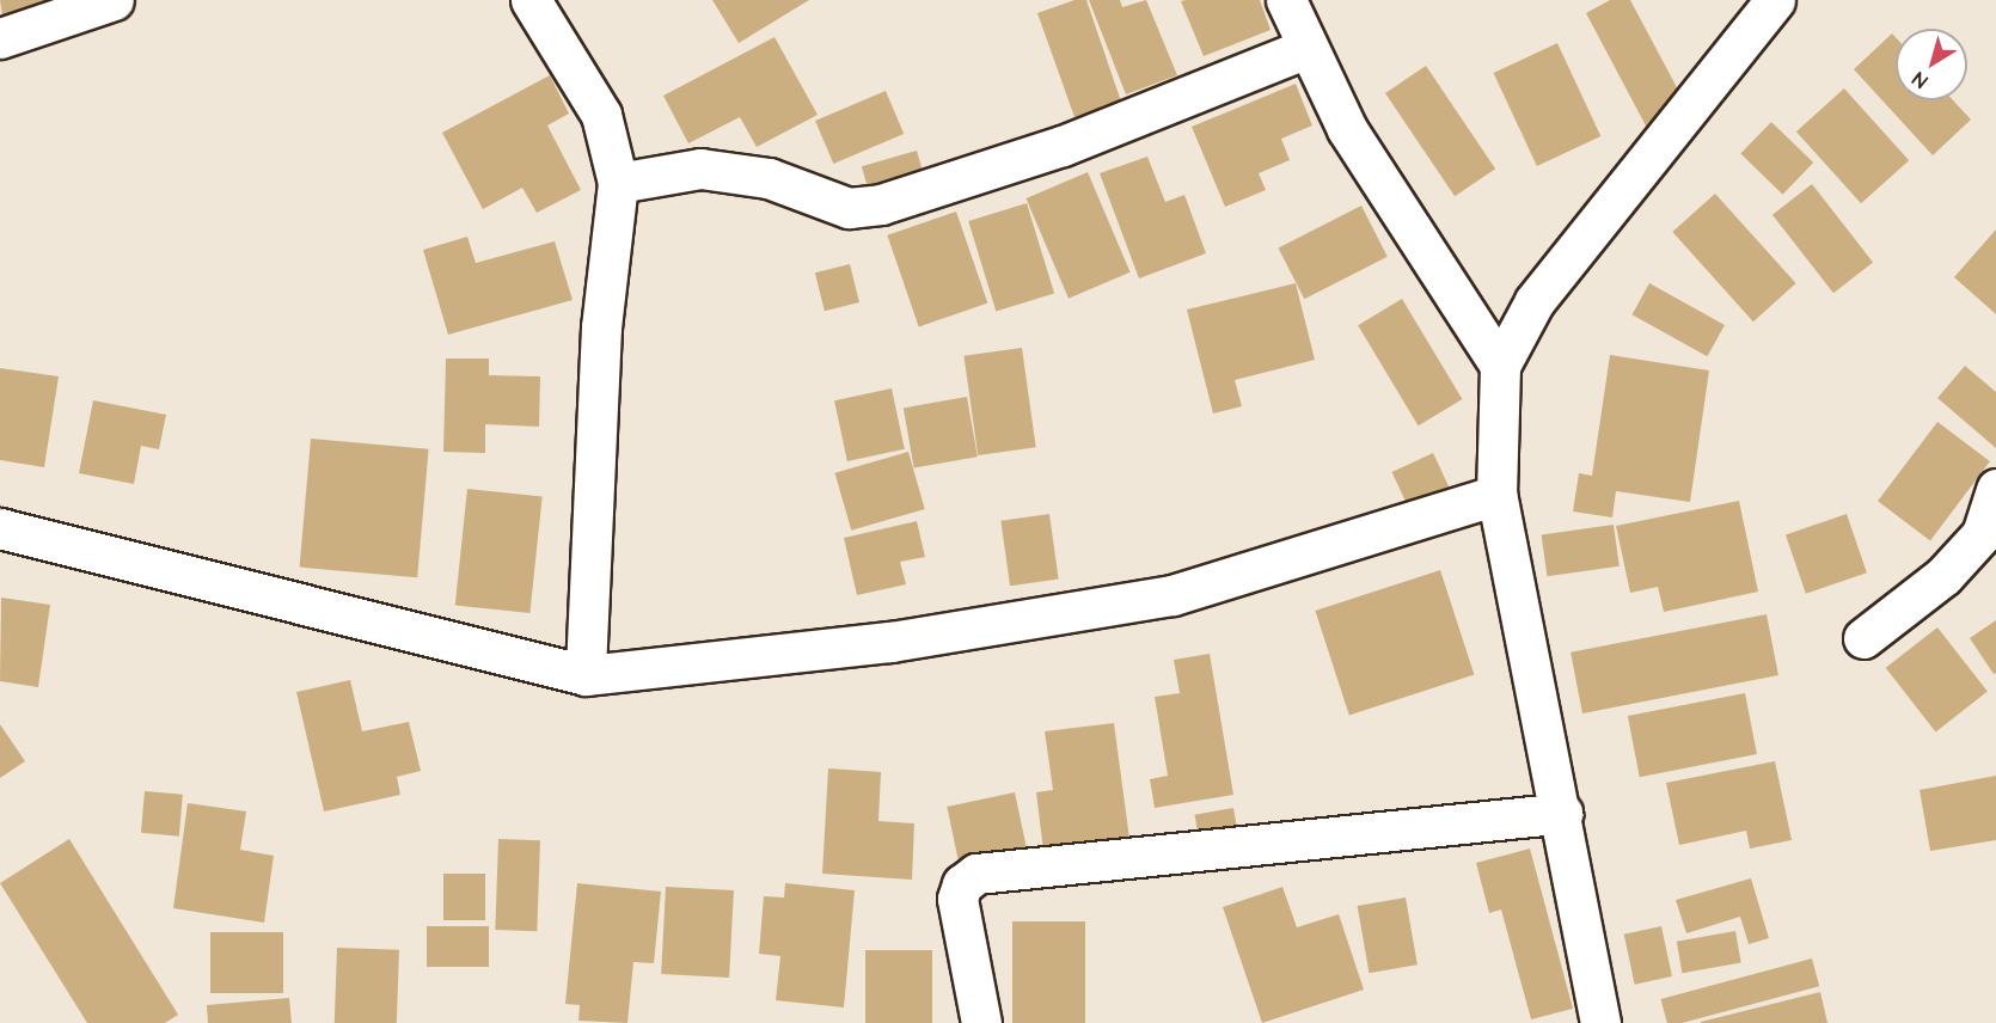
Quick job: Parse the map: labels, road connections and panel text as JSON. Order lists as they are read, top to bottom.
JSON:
{
  "north": "bottom left"
}
